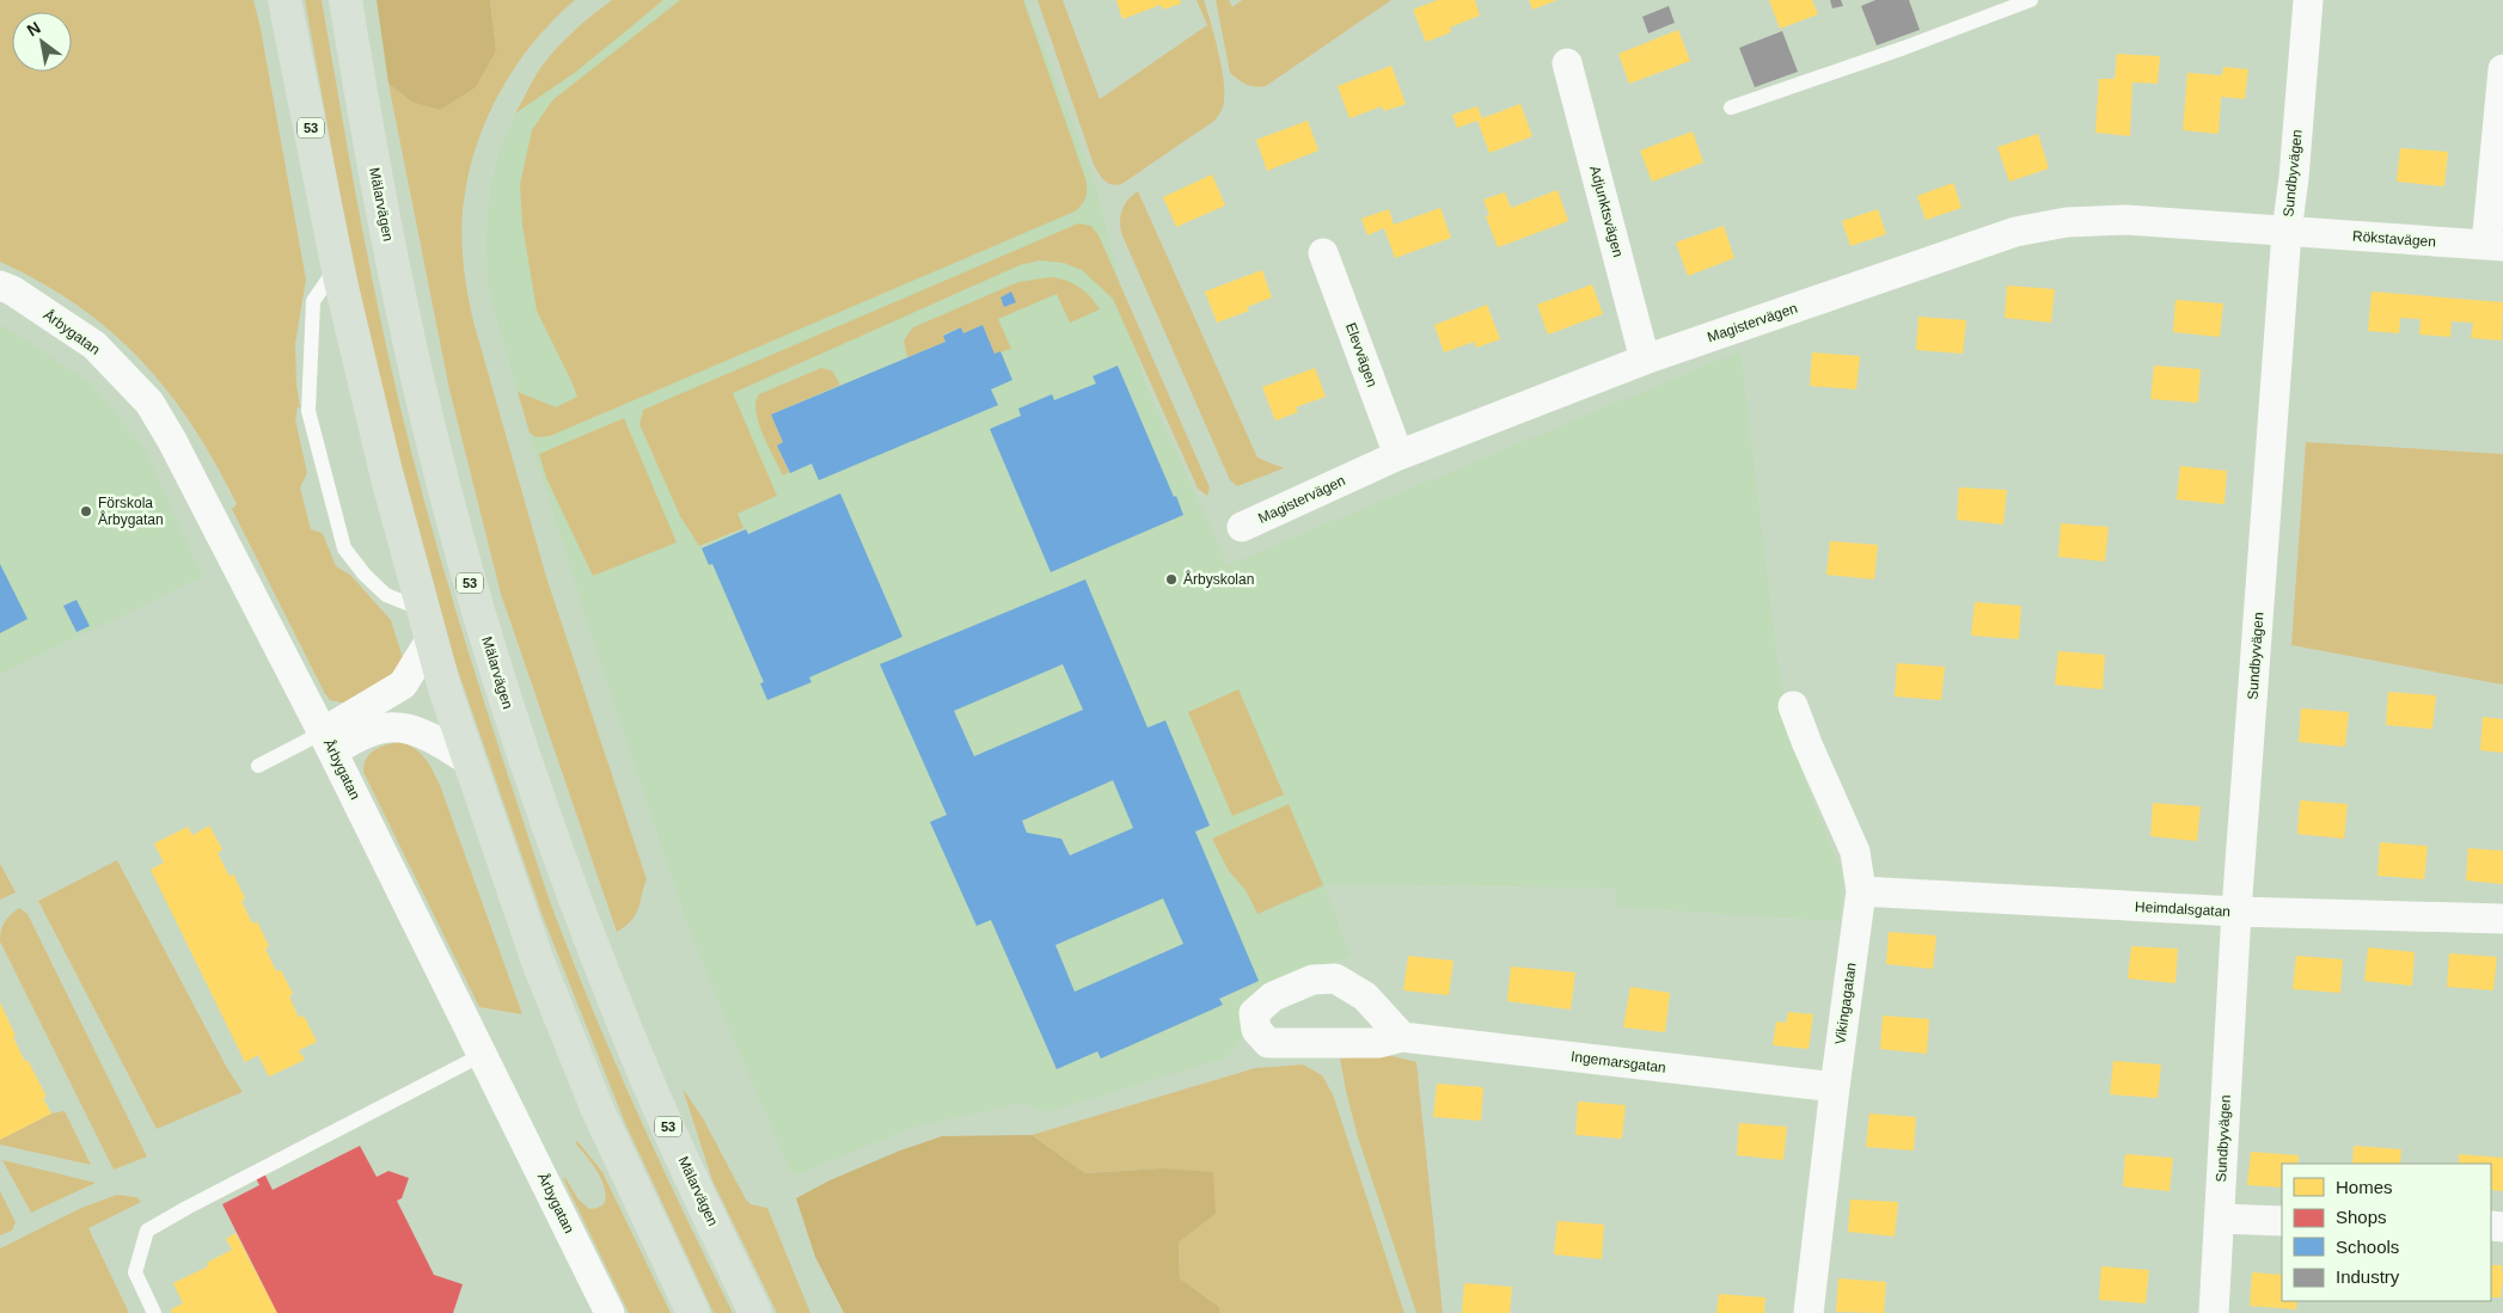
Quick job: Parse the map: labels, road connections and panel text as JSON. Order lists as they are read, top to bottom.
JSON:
{
  "streets": {
    "main road": ["53", "Mälarvägen"],
    "street": [
      "Sundbyvägen",
      "Adjunktsvägen",
      "Rökstavägen",
      "Magistervägen",
      "Årbygatan",
      "Elevvägen",
      "Heimdalsgatan",
      "Vikingagatan",
      "Ingemarsgatan"
    ]
  },
  "crossings": [
    ["Sundbyvägen", "Rökstavägen"],
    ["Sundbyvägen", "Magistervägen"],
    ["Sundbyvägen", "Heimdalsgatan"],
    ["Adjunktsvägen", "Magistervägen"],
    ["Rökstavägen", "Magistervägen"],
    ["Magistervägen", "Elevvägen"],
    ["Heimdalsgatan", "Vikingagatan"],
    ["Vikingagatan", "Ingemarsgatan"]
  ],
  "places": ["Förskola Årbygatan", "Årbyskolan"],
  "legend": [
    "Homes",
    "Shops",
    "Schools",
    "Industry"
  ],
  "north": "top left"
}
